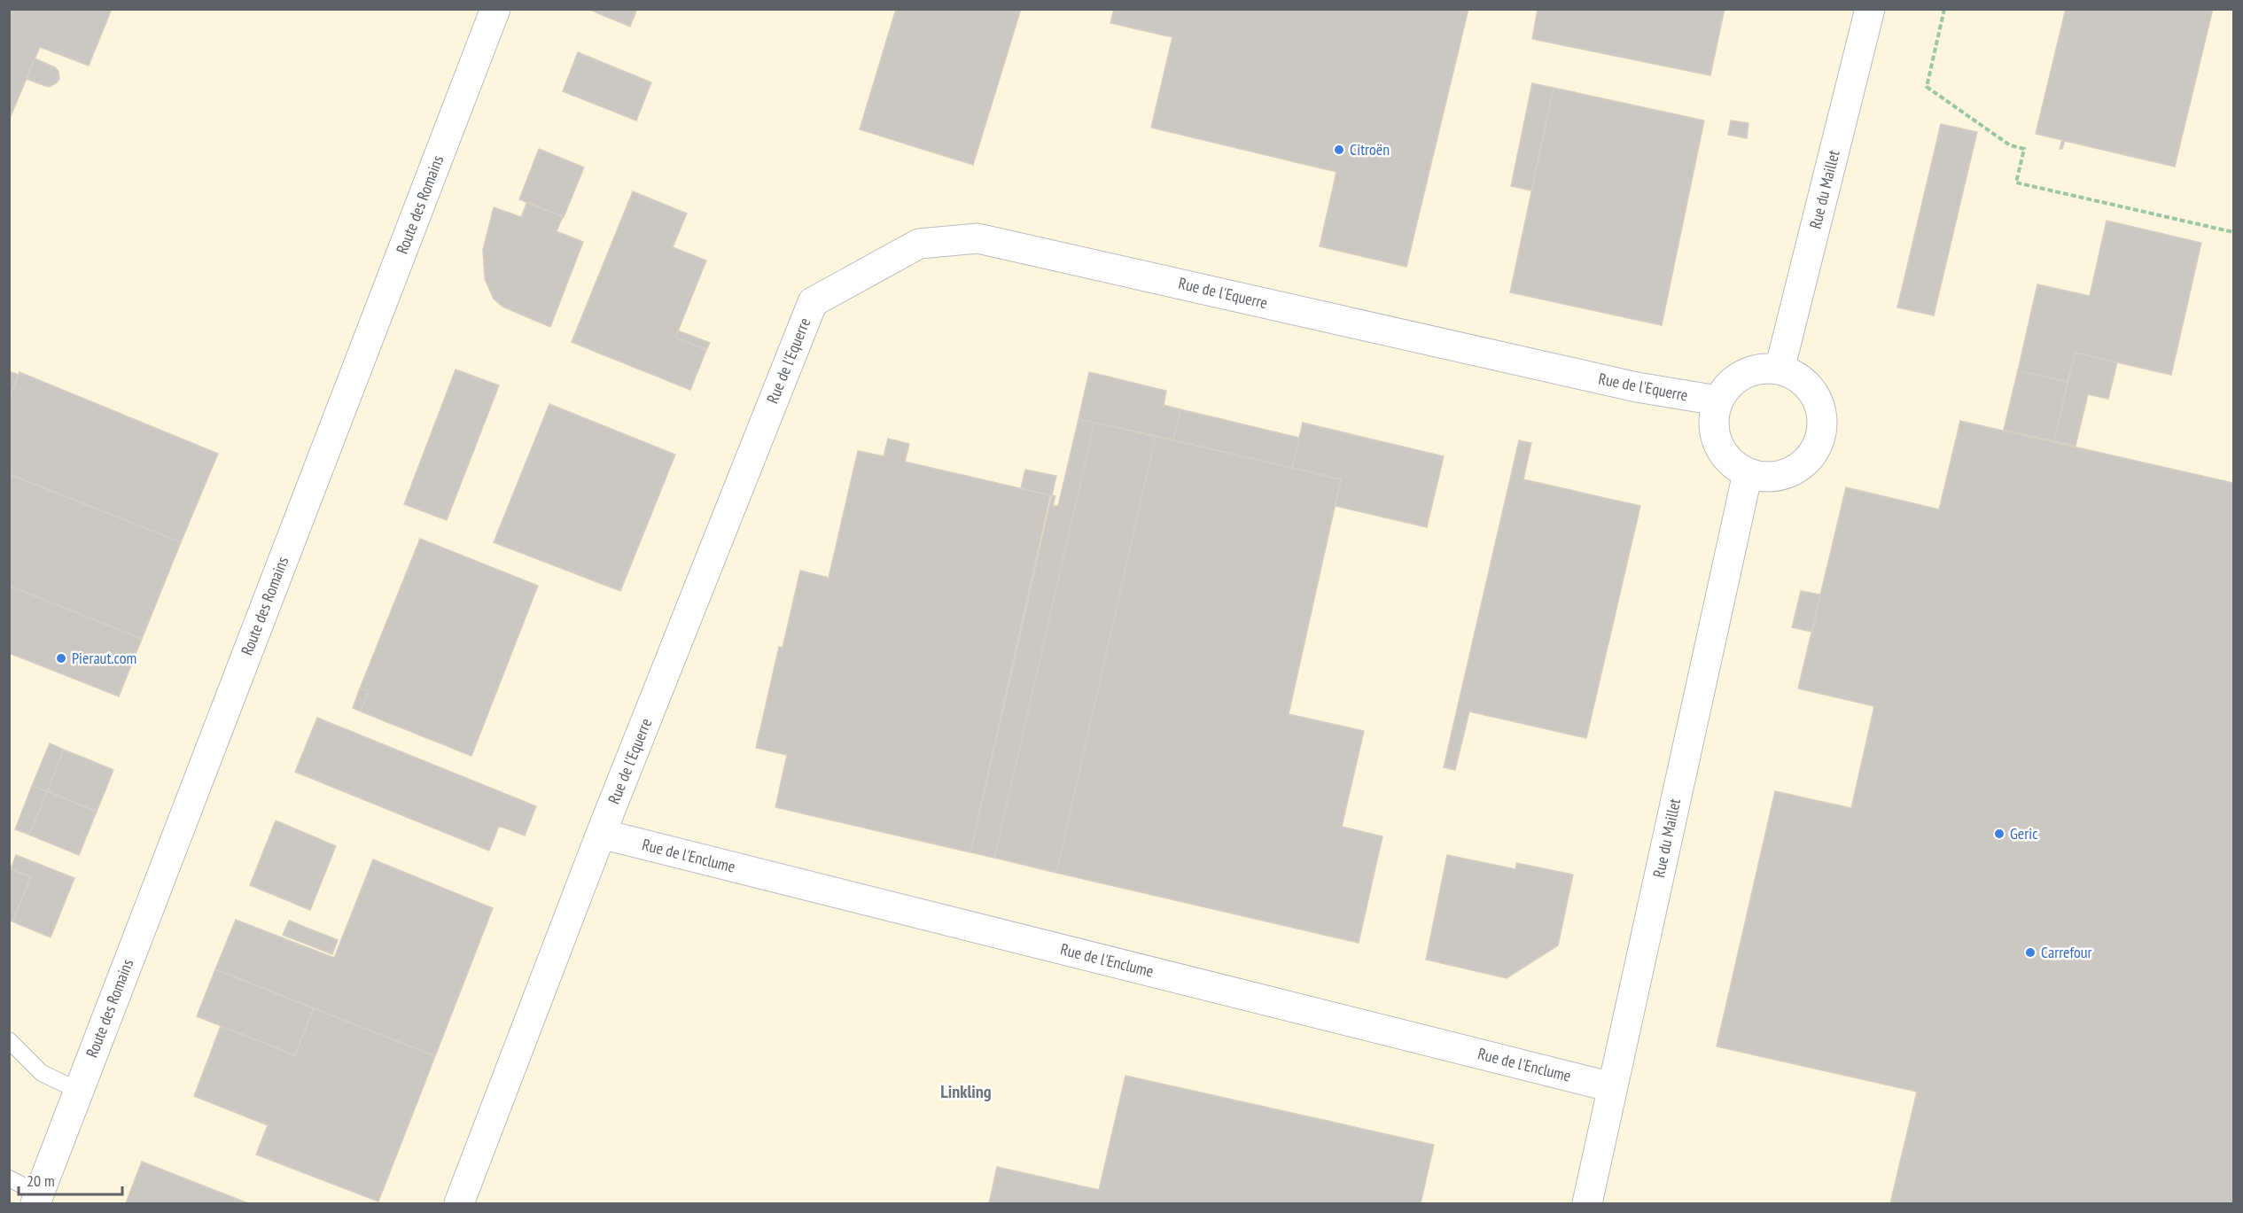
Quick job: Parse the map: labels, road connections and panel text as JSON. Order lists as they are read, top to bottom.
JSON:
{
  "streets": {
    "street": [
      "Rue du Maillet",
      "Route des Romains",
      "Rue de l'Equerre",
      "Rue de l'Enclume"
    ]
  },
  "crossings": [
    ["Rue du Maillet", "Rue de l'Equerre"],
    ["Rue du Maillet", "Rue de l'Enclume"],
    ["Rue de l'Equerre", "Rue de l'Enclume"]
  ],
  "districts": ["Linkling"],
  "places": [
    "Citroën",
    "Pieraut.com",
    "Geric",
    "Carrefour"
  ],
  "scale_bar": "20 m"
}
